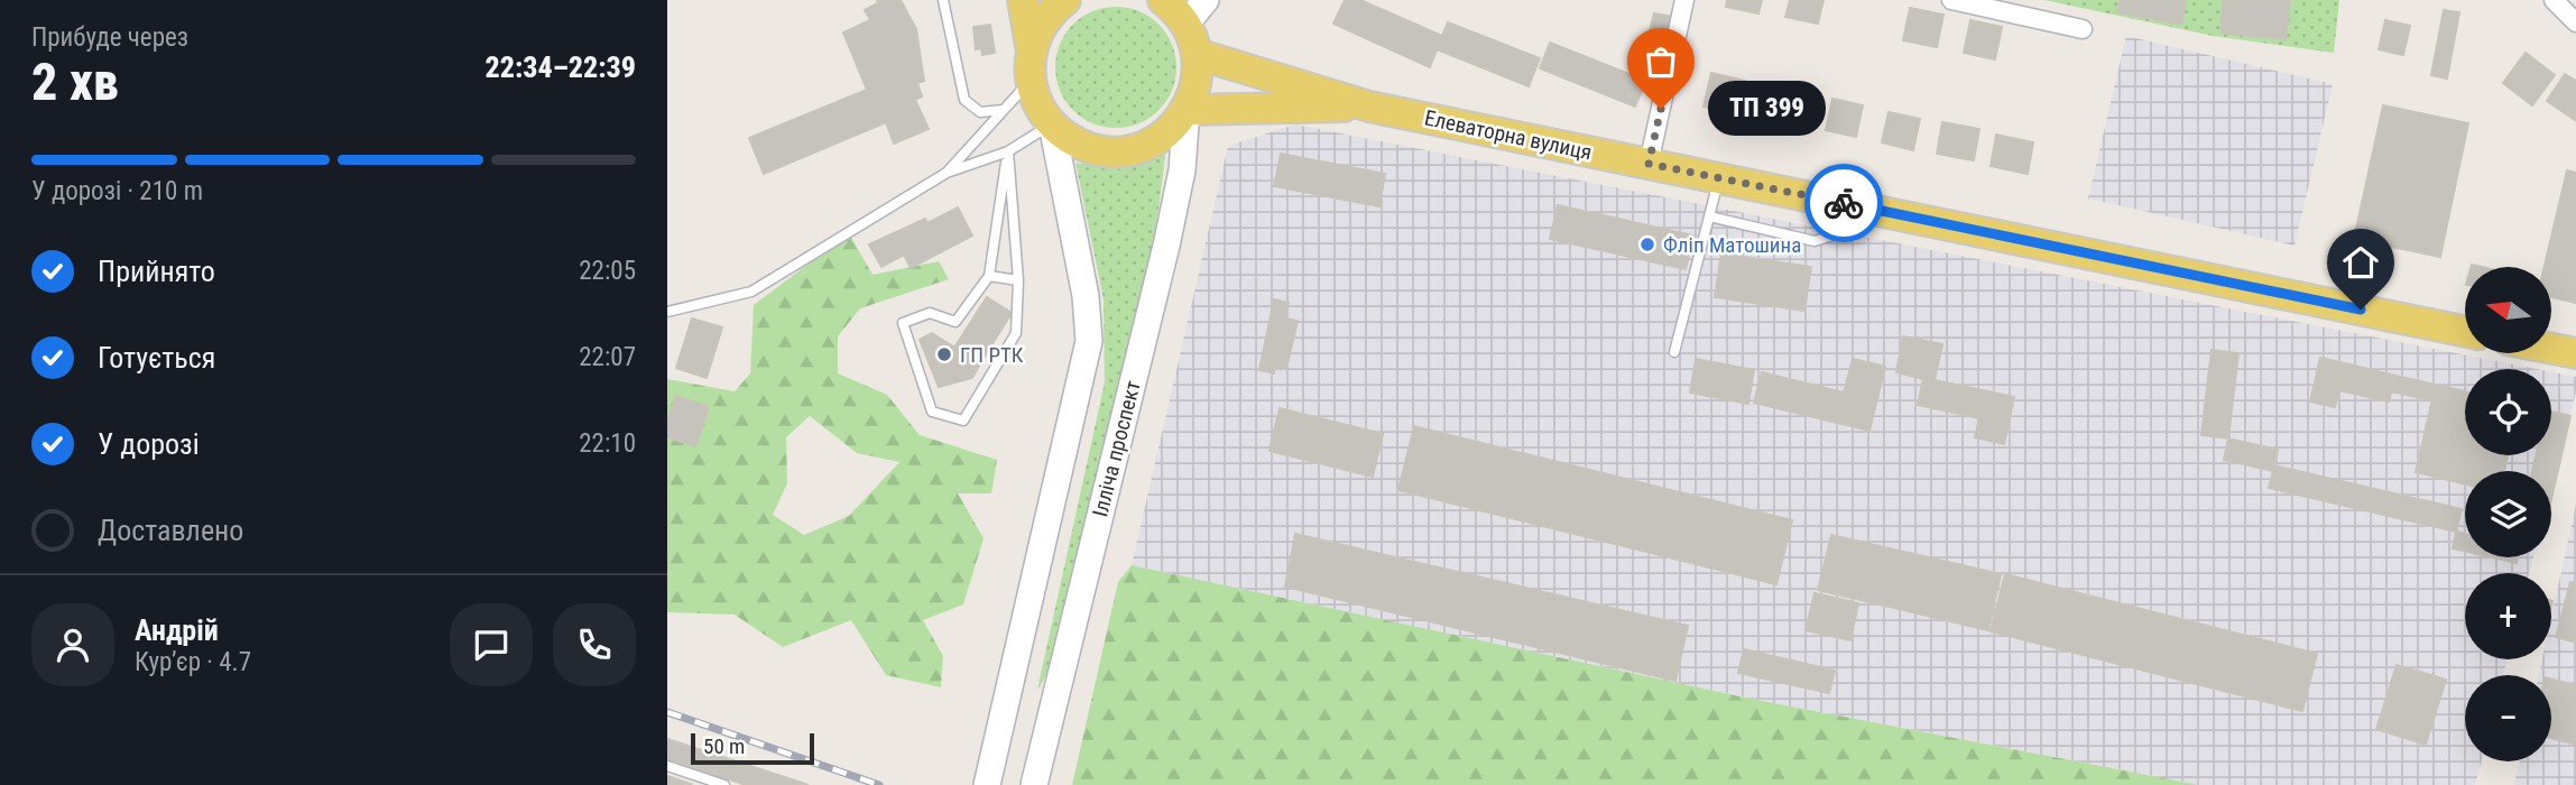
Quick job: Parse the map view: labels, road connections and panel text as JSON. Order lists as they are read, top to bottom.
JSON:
{
  "streets": {
    "main road": ["Елеваторна вулиця", "Ілліча проспект"]
  },
  "crossings": [
    ["Елеваторна вулиця", "Ілліча проспект"]
  ],
  "places": ["ТП 399", "Фліп Матошина", "ГП РТК"],
  "scale_bar": "50 m",
  "north": "left",
  "page": {
    "heading": ["2 хв", "Прибуде через", "22:34–22:39"],
    "panel": ["Андрій", "Кур’єр · 4.7"],
    "bubble": "ТП 399",
    "bar": "У дорозі · 210 m",
    "list": [
      ["Прийнято", "22:05"],
      ["Готується", "22:07"],
      ["У дорозі", "22:10"],
      "Доставлено"
    ],
    "map_buttons": ["+", "−"],
    "scale": "50 m"
  }
}
